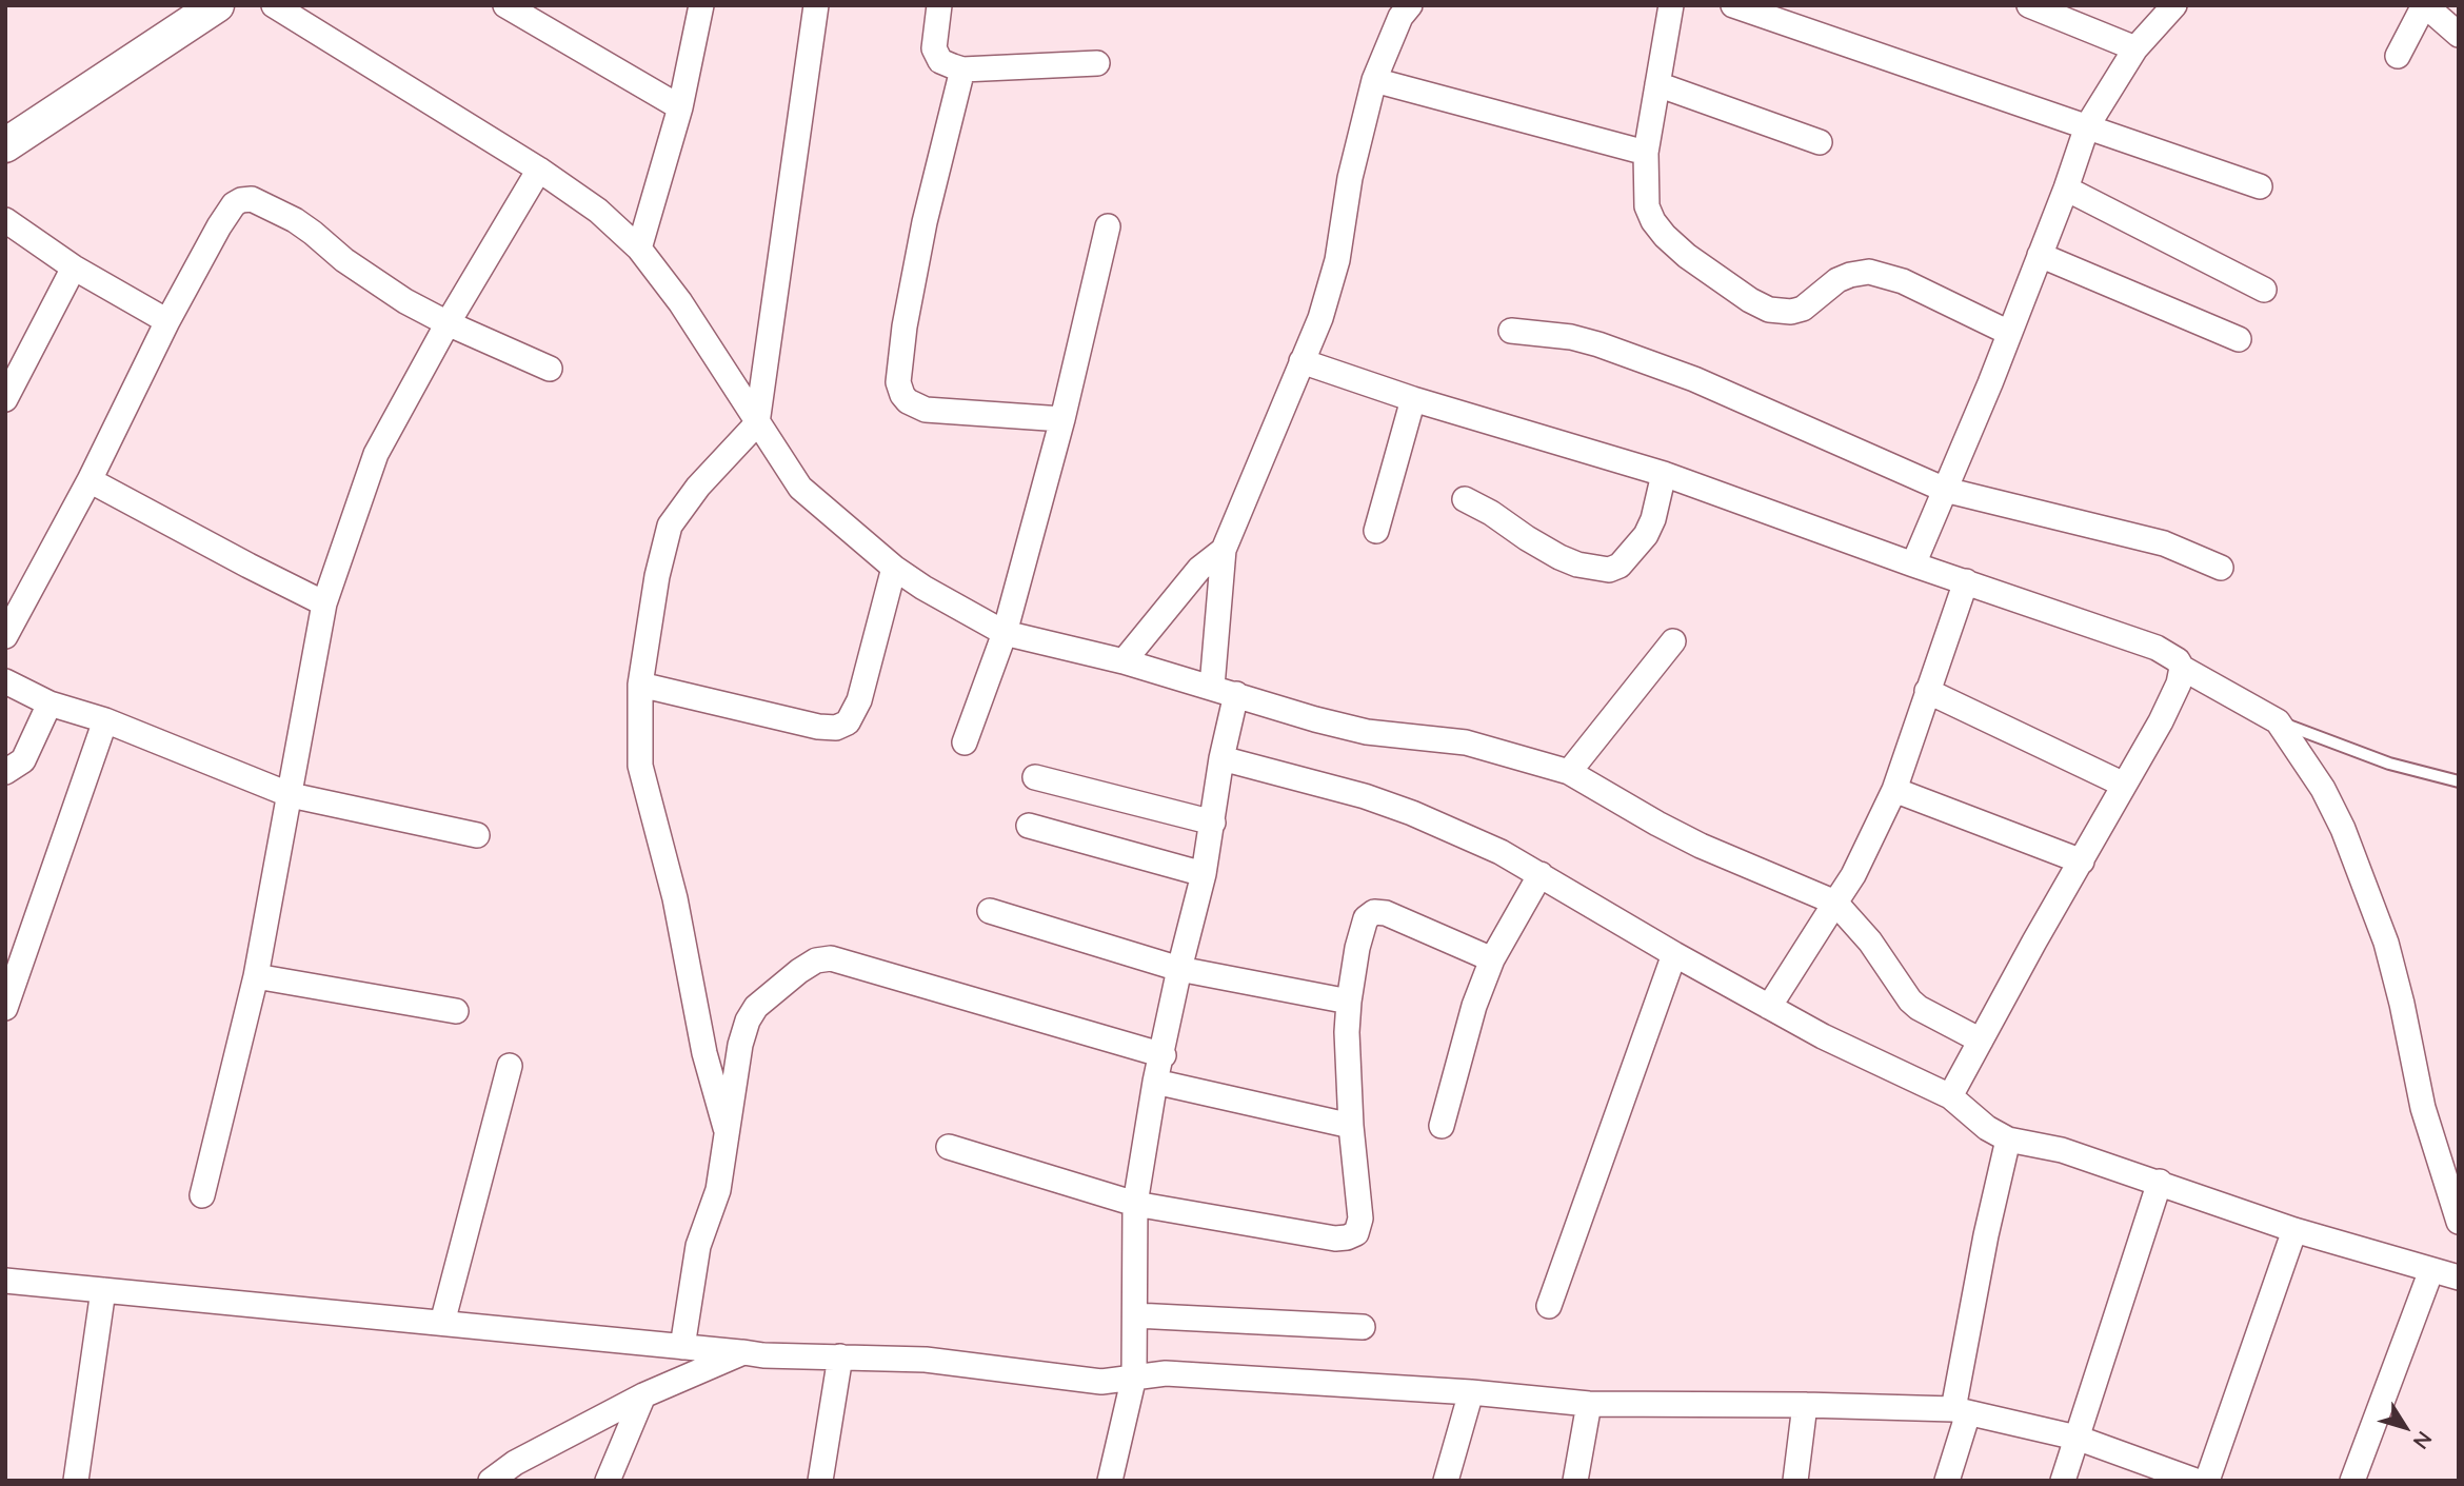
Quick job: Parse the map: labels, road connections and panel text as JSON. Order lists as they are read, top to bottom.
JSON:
{
  "north": "bottom right"
}
